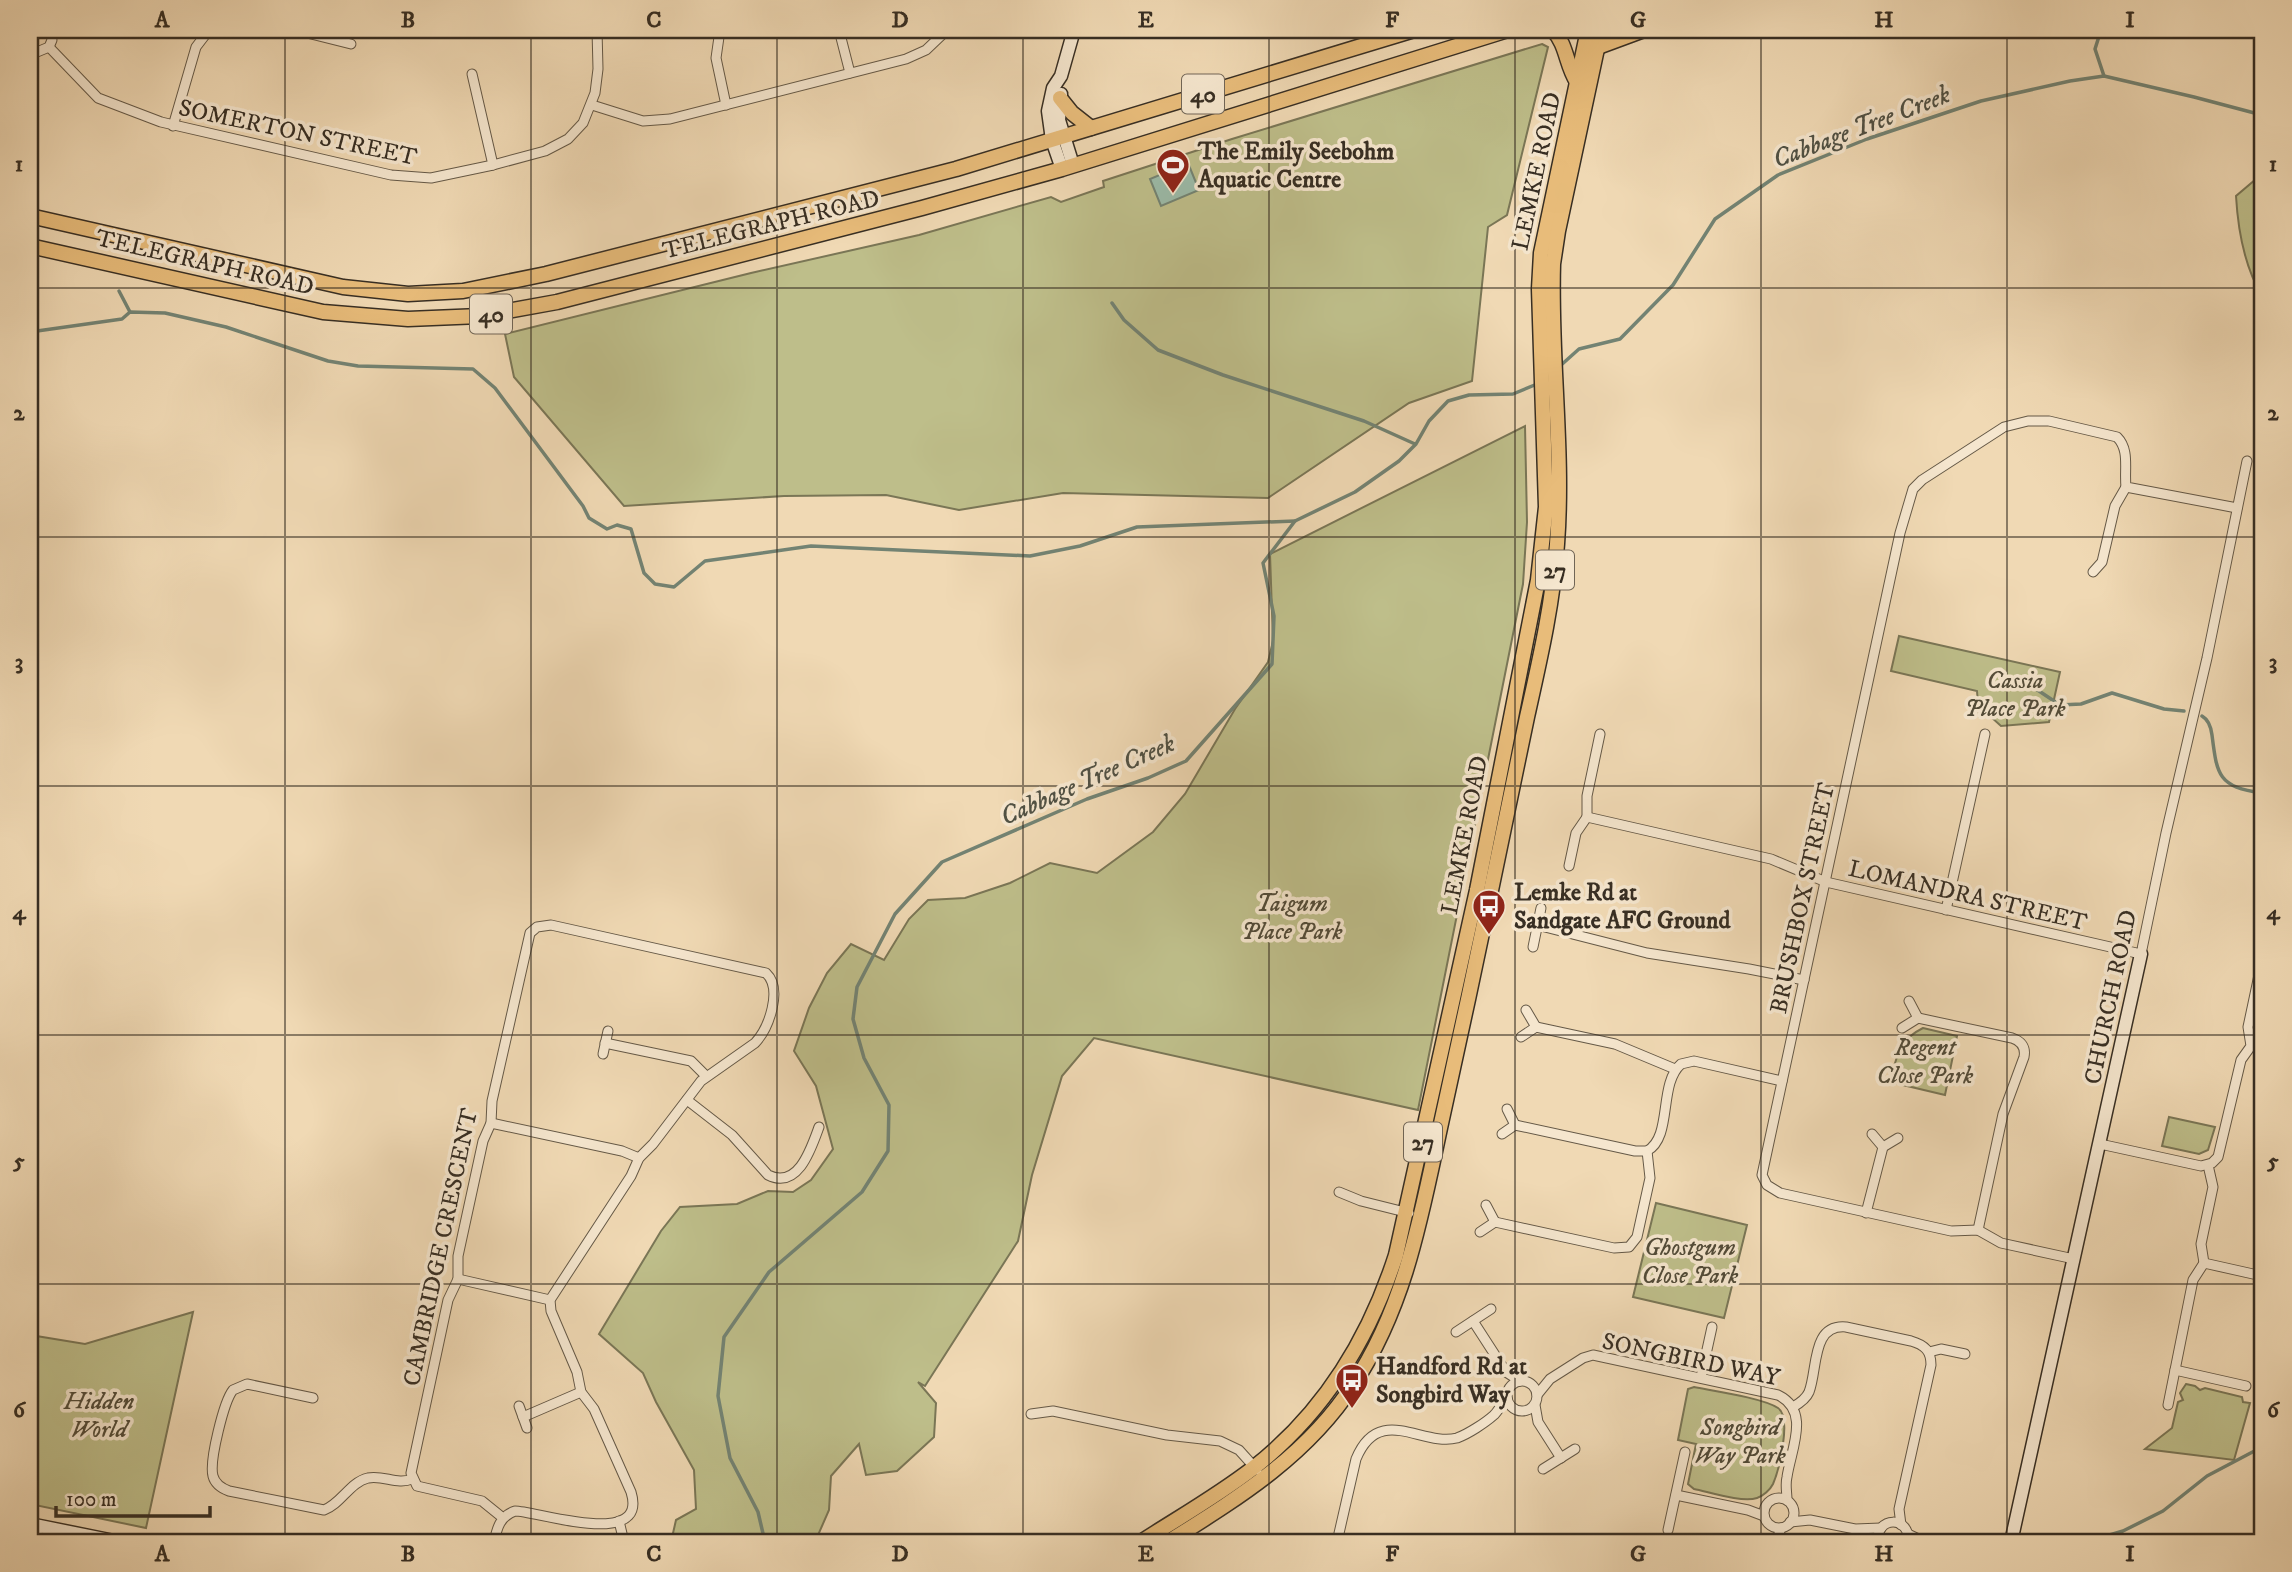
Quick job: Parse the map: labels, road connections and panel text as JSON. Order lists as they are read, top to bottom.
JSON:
{
  "streets": {
    "main road": [
      "40",
      "LEMKE ROAD",
      "TELEGRAPH ROAD",
      "27"
    ],
    "street": [
      "SOMERTON STREET",
      "LOMANDRA STREET",
      "BRUSHBOX STREET",
      "CHURCH ROAD",
      "CAMBRIDGE CRESCENT",
      "SONGBIRD WAY"
    ]
  },
  "crossings": [
    ["LOMANDRA STREET", "BRUSHBOX STREET"],
    ["LOMANDRA STREET", "CHURCH ROAD"]
  ],
  "water": ["Cabbage Tree Creek"],
  "parks": [
    "Cassia Place Park",
    "Taigum Place Park",
    "Regent Close Park",
    "Ghostgum Close Park",
    "Hidden World",
    "Songbird Way Park"
  ],
  "places": {
    "sports": ["The Emily Seebohm Aquatic Centre"],
    "bus stop": ["Lemke Rd at Sandgate AFC Ground", "Handford Rd at Songbird Way"]
  },
  "scale_bar": "100 m",
  "grid": {
    "columns": [
      "A",
      "B",
      "C",
      "D",
      "E",
      "F",
      "G",
      "H",
      "I"
    ],
    "rows": [
      "1",
      "2",
      "3",
      "4",
      "5",
      "6"
    ]
  }
}
